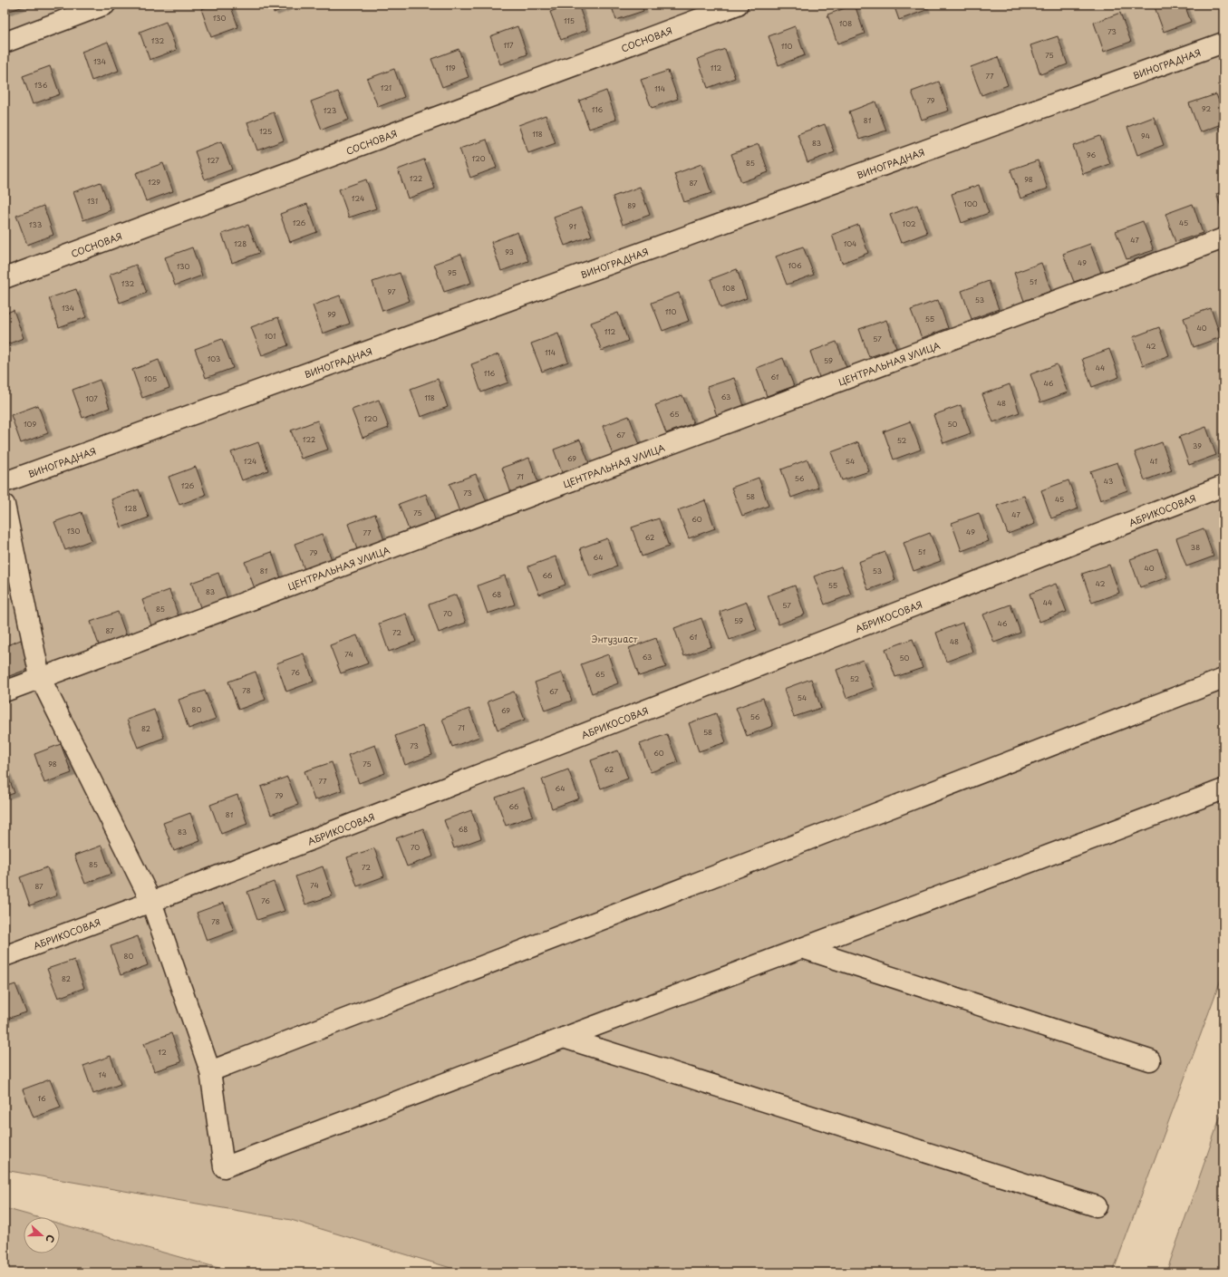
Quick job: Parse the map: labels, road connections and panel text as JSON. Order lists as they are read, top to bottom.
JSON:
{
  "streets": {
    "street": [
      "СОСНОВАЯ",
      "ВИНОГРАДНАЯ",
      "ЦЕНТРАЛЬНАЯ УЛИЦА",
      "АБРИКОСОВАЯ"
    ]
  },
  "parks": ["Энтузиаст"],
  "house_numbers": [
    "130",
    "115",
    "108",
    "73",
    "132",
    "117",
    "110",
    "75",
    "134",
    "119",
    "112",
    "77",
    "136",
    "121",
    "114",
    "79",
    "92",
    "116",
    "123",
    "81",
    "125",
    "118",
    "94",
    "83",
    "96",
    "120",
    "127",
    "85",
    "122",
    "98",
    "129",
    "87",
    "124",
    "131",
    "100",
    "89",
    "126",
    "45",
    "102",
    "133",
    "91",
    "47",
    "128",
    "104",
    "93",
    "49",
    "106",
    "130",
    "95",
    "51",
    "132",
    "108",
    "97",
    "53",
    "134",
    "110",
    "99",
    "55",
    "40",
    "112",
    "101",
    "57",
    "42",
    "114",
    "103",
    "59",
    "44",
    "116",
    "61",
    "105",
    "46",
    "63",
    "118",
    "107",
    "48",
    "65",
    "120",
    "109",
    "50",
    "67",
    "122",
    "52",
    "39",
    "69",
    "124",
    "54",
    "41",
    "71",
    "56",
    "43",
    "126",
    "73",
    "58",
    "45",
    "128",
    "75",
    "47",
    "60",
    "130",
    "49",
    "77",
    "62",
    "38",
    "51",
    "79",
    "64",
    "40",
    "81",
    "53",
    "66",
    "42",
    "55",
    "83",
    "68",
    "44",
    "57",
    "85",
    "70",
    "59",
    "46",
    "87",
    "72",
    "61",
    "48",
    "74",
    "63",
    "50",
    "76",
    "65",
    "52",
    "78",
    "67",
    "54",
    "80",
    "69",
    "56",
    "71",
    "82",
    "58",
    "73",
    "60",
    "98",
    "75",
    "62",
    "77",
    "64",
    "79",
    "66",
    "81",
    "68",
    "83",
    "70",
    "85",
    "72",
    "74",
    "87",
    "76",
    "78",
    "80",
    "82",
    "12",
    "14",
    "16"
  ],
  "north": "right"
}
